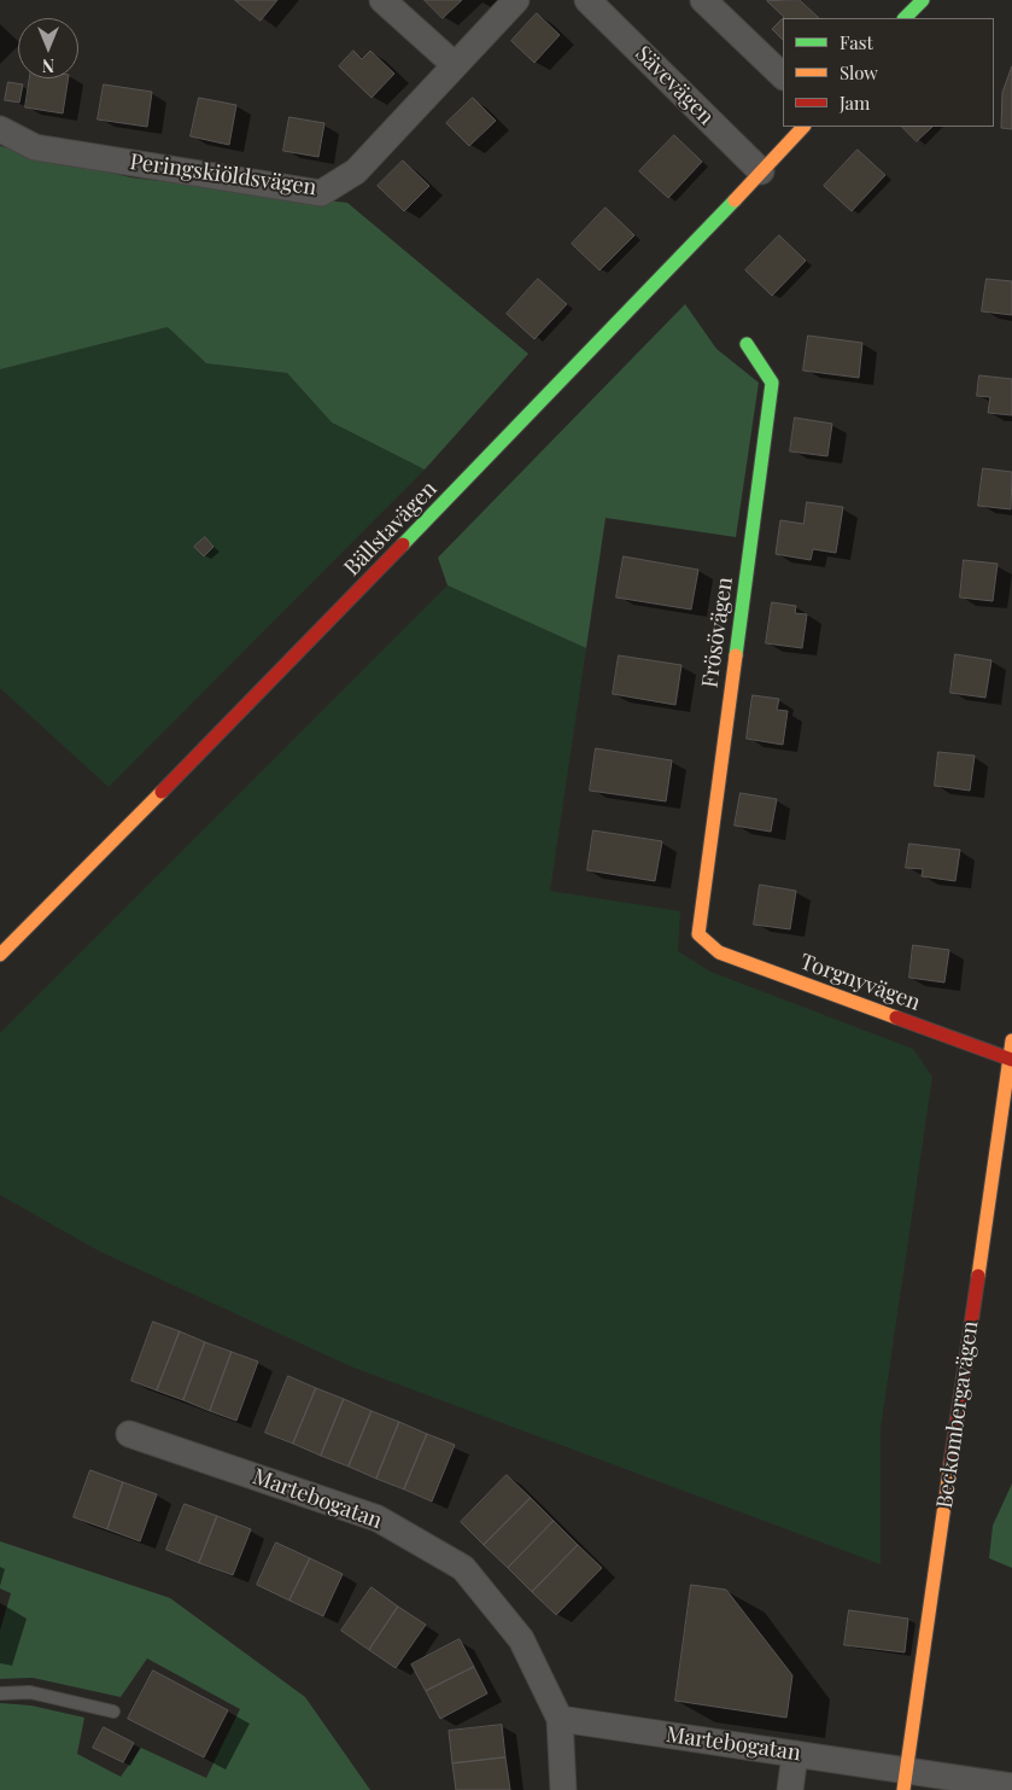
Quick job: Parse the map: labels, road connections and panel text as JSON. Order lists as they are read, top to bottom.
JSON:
{
  "streets": {
    "street": [
      "Sävevägen",
      "Peringskiöldsvägen",
      "Bällstavägen",
      "Frösövägen",
      "Torgnyvägen",
      "Beckombergavägen",
      "Martebogatan"
    ]
  },
  "crossings": [
    ["Sävevägen", "Bällstavägen"],
    ["Frösövägen", "Torgnyvägen"],
    ["Torgnyvägen", "Beckombergavägen"],
    ["Beckombergavägen", "Martebogatan"]
  ],
  "legend": ["Fast", "Slow", "Jam"],
  "north": "bottom"
}
